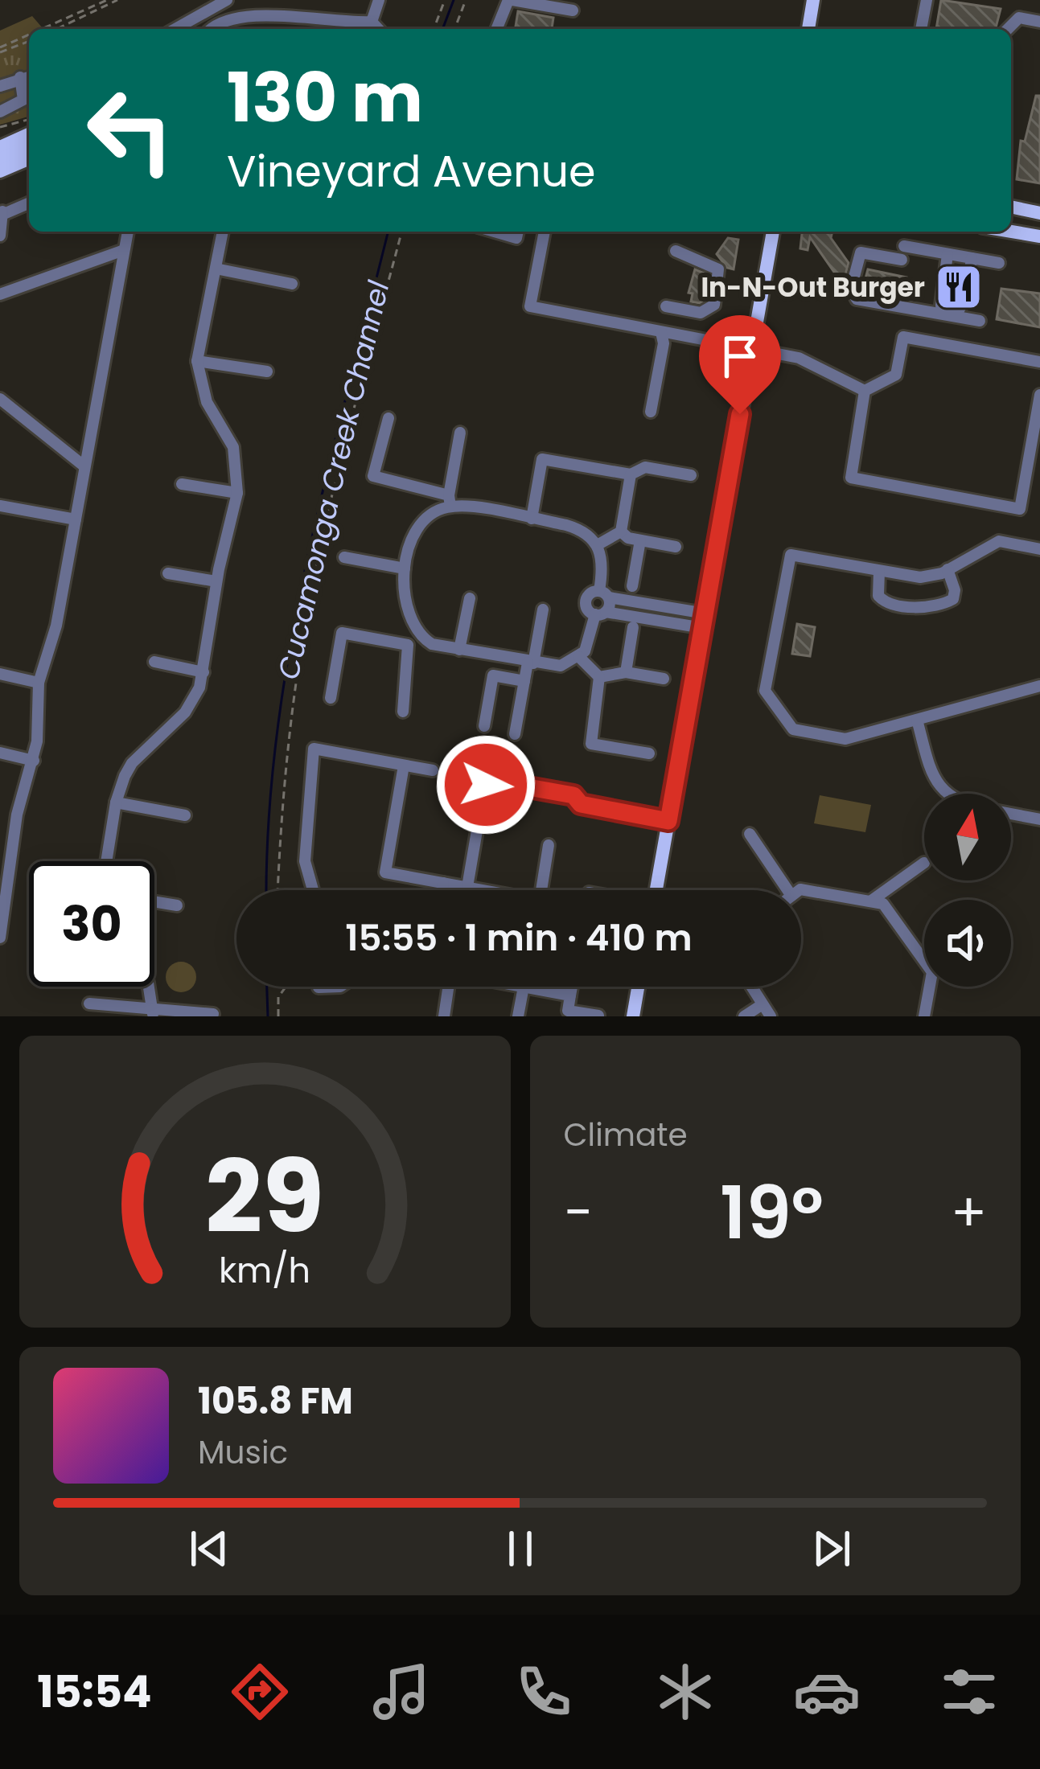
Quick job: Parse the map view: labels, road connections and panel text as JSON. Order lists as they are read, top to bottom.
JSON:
{
  "water": ["Cucamonga Creek Channel"],
  "places": {
    "restaurant": ["In-N-Out Burger"]
  },
  "north": "top",
  "page": {
    "turn": ["130 m", "Vineyard Avenue"],
    "limit": "30",
    "trip": "15:55 · 1 min · 410 m",
    "tile": "Climate",
    "heat": ["−", "19°", "+"],
    "song": ["105.8 FM", "Music"],
    "tabs": "15:54",
    "gauge": ["29", "km/h"]
  }
}
